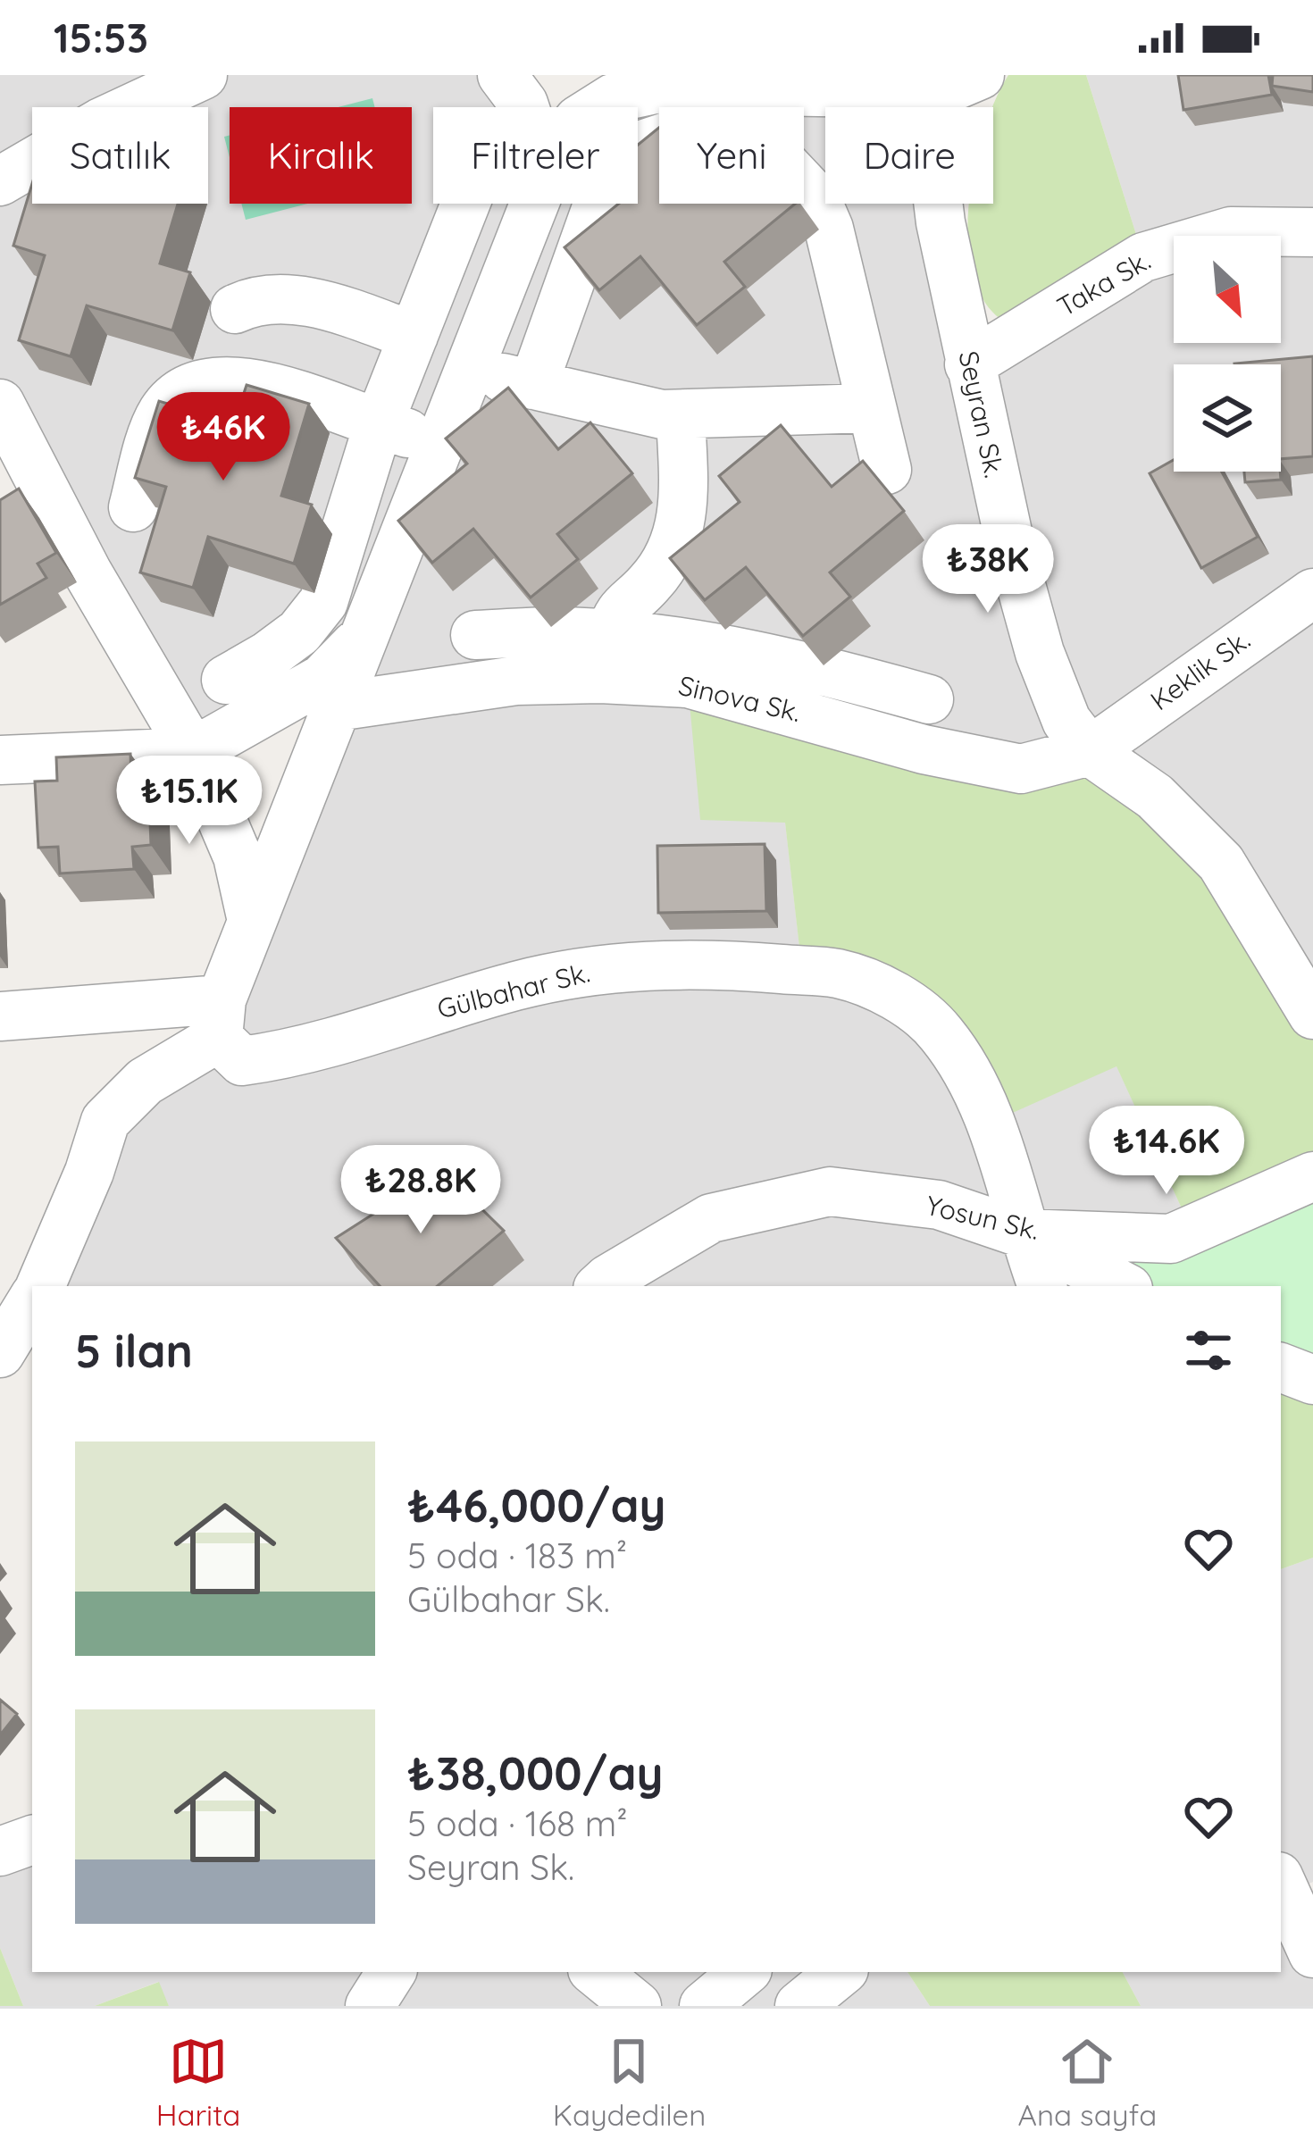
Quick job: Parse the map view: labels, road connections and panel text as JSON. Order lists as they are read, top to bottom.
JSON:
{
  "streets": {
    "street": [
      "Taka Sk.",
      "Seyran Sk.",
      "Keklik Sk.",
      "Sinova Sk.",
      "Gülbahar Sk.",
      "Yosun Sk."
    ]
  },
  "crossings": [
    ["Taka Sk.", "Seyran Sk."],
    ["Seyran Sk.", "Keklik Sk."],
    ["Seyran Sk.", "Sinova Sk."],
    ["Keklik Sk.", "Sinova Sk."],
    ["Gülbahar Sk.", "Yosun Sk."]
  ],
  "north": "bottom right",
  "page": {
    "status": "15:53",
    "chip": [
      "Satılık",
      "Kiralık",
      "Filtreler",
      "Yeni",
      "Daire"
    ],
    "price": [
      "₺46K",
      "₺38K",
      "₺15.1K",
      "₺14.6K",
      "₺28.8K"
    ],
    "heading": "5 ilan",
    "list": [
      {
        "name": "₺46,000/ay",
        "note": "5 oda · 183 m² · Gülbahar Sk."
      },
      {
        "name": "₺38,000/ay",
        "note": "5 oda · 168 m² · Seyran Sk."
      }
    ],
    "tabs": ["Harita", "Kaydedilen", "Ana sayfa"]
  }
}
